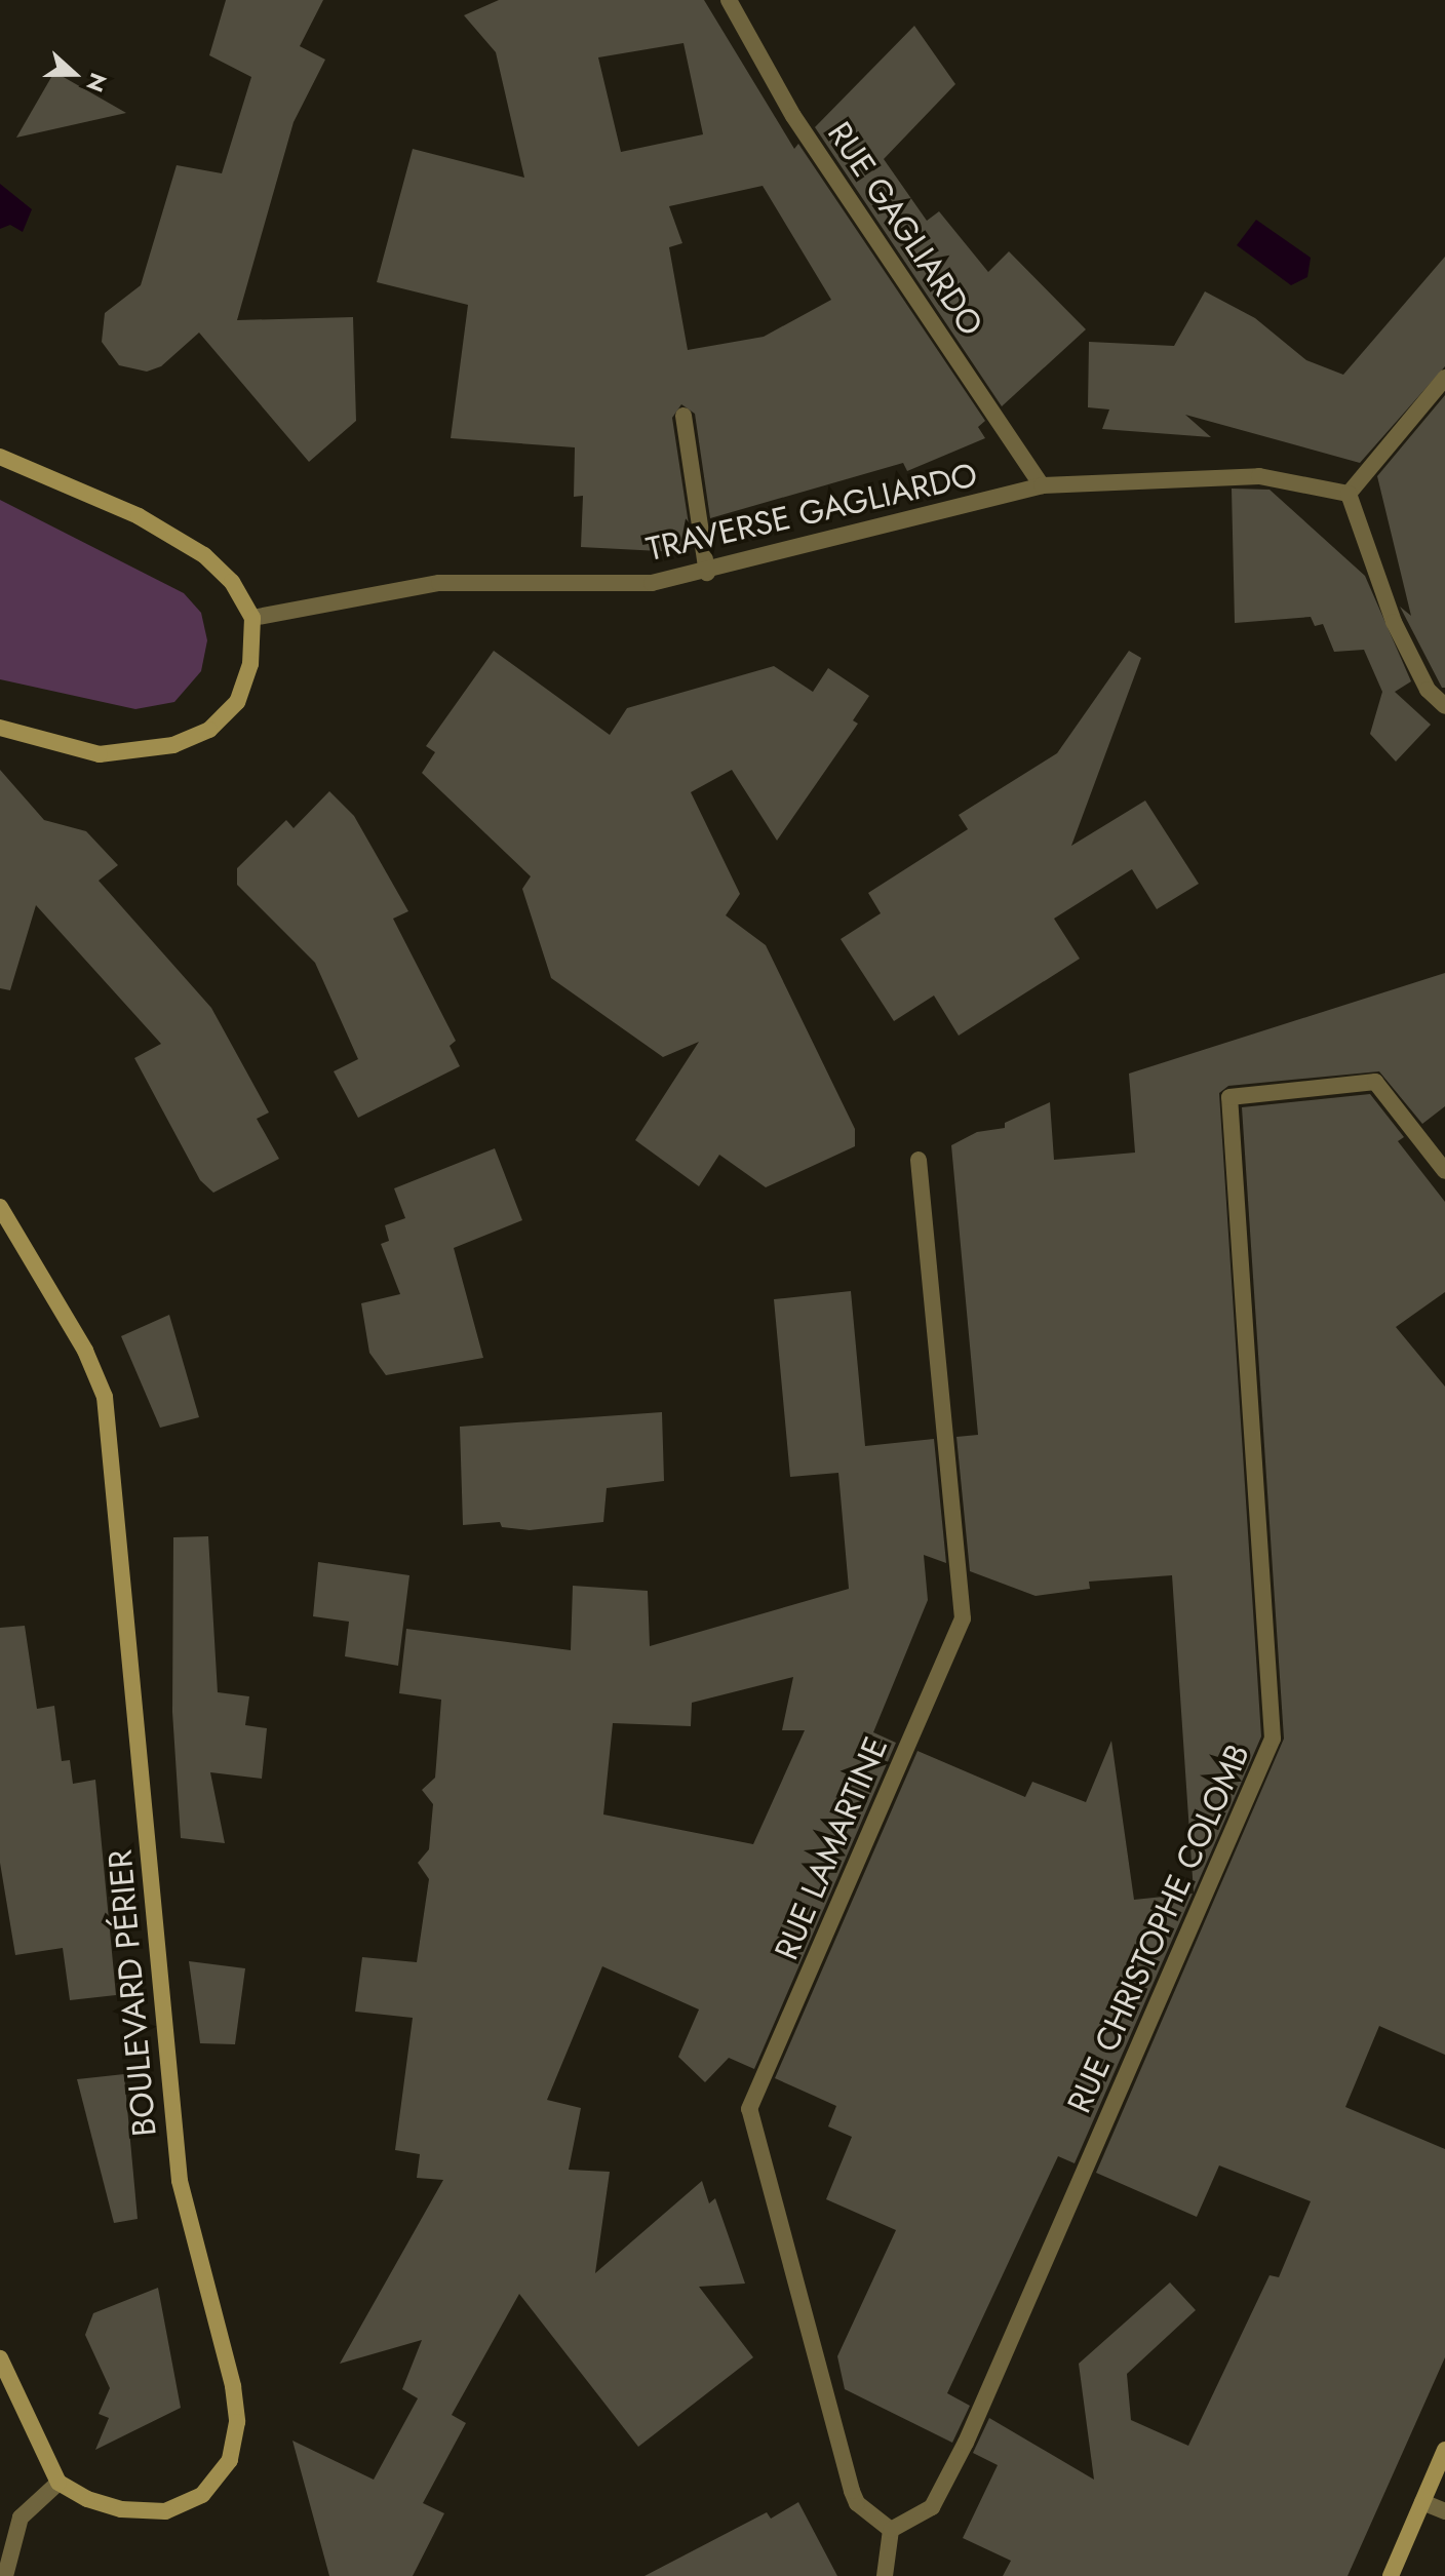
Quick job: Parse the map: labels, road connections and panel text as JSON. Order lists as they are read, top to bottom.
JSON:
{
  "streets": {
    "street": [
      "RUE GAGLIARDO",
      "TRAVERSE GAGLIARDO",
      "RUE LAMARTINE",
      "RUE CHRISTOPHE COLOMB",
      "BOULEVARD PÉRIER"
    ]
  },
  "crossings": [
    ["RUE GAGLIARDO", "TRAVERSE GAGLIARDO"],
    ["RUE LAMARTINE", "RUE CHRISTOPHE COLOMB"]
  ],
  "north": "right"
}
